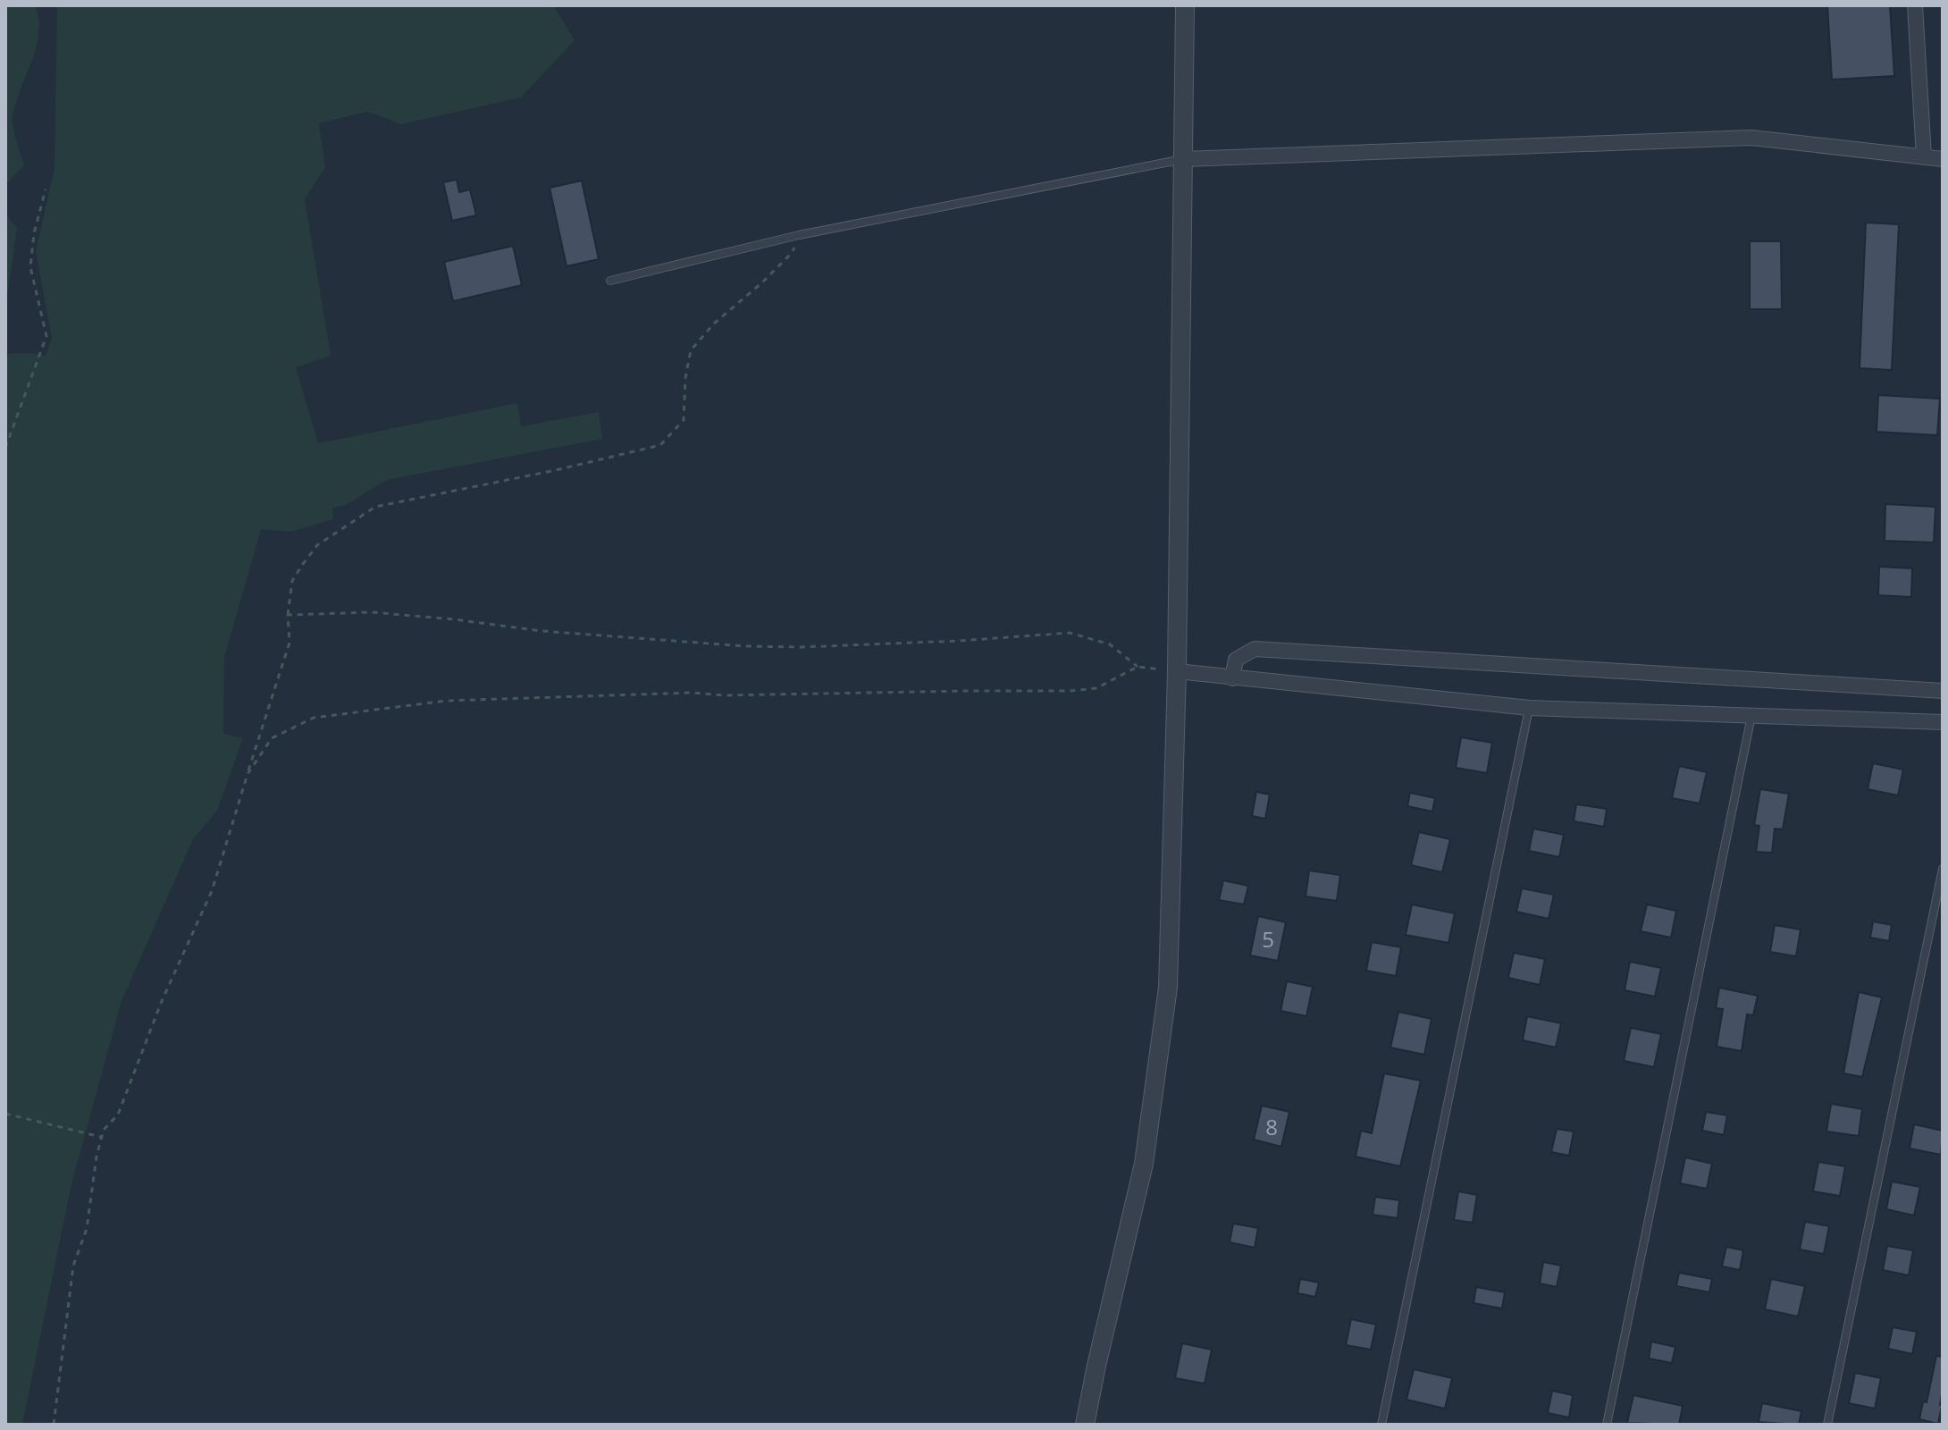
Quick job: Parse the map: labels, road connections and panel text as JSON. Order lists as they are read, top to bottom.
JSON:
{
  "house_numbers": ["5", "8"]
}
